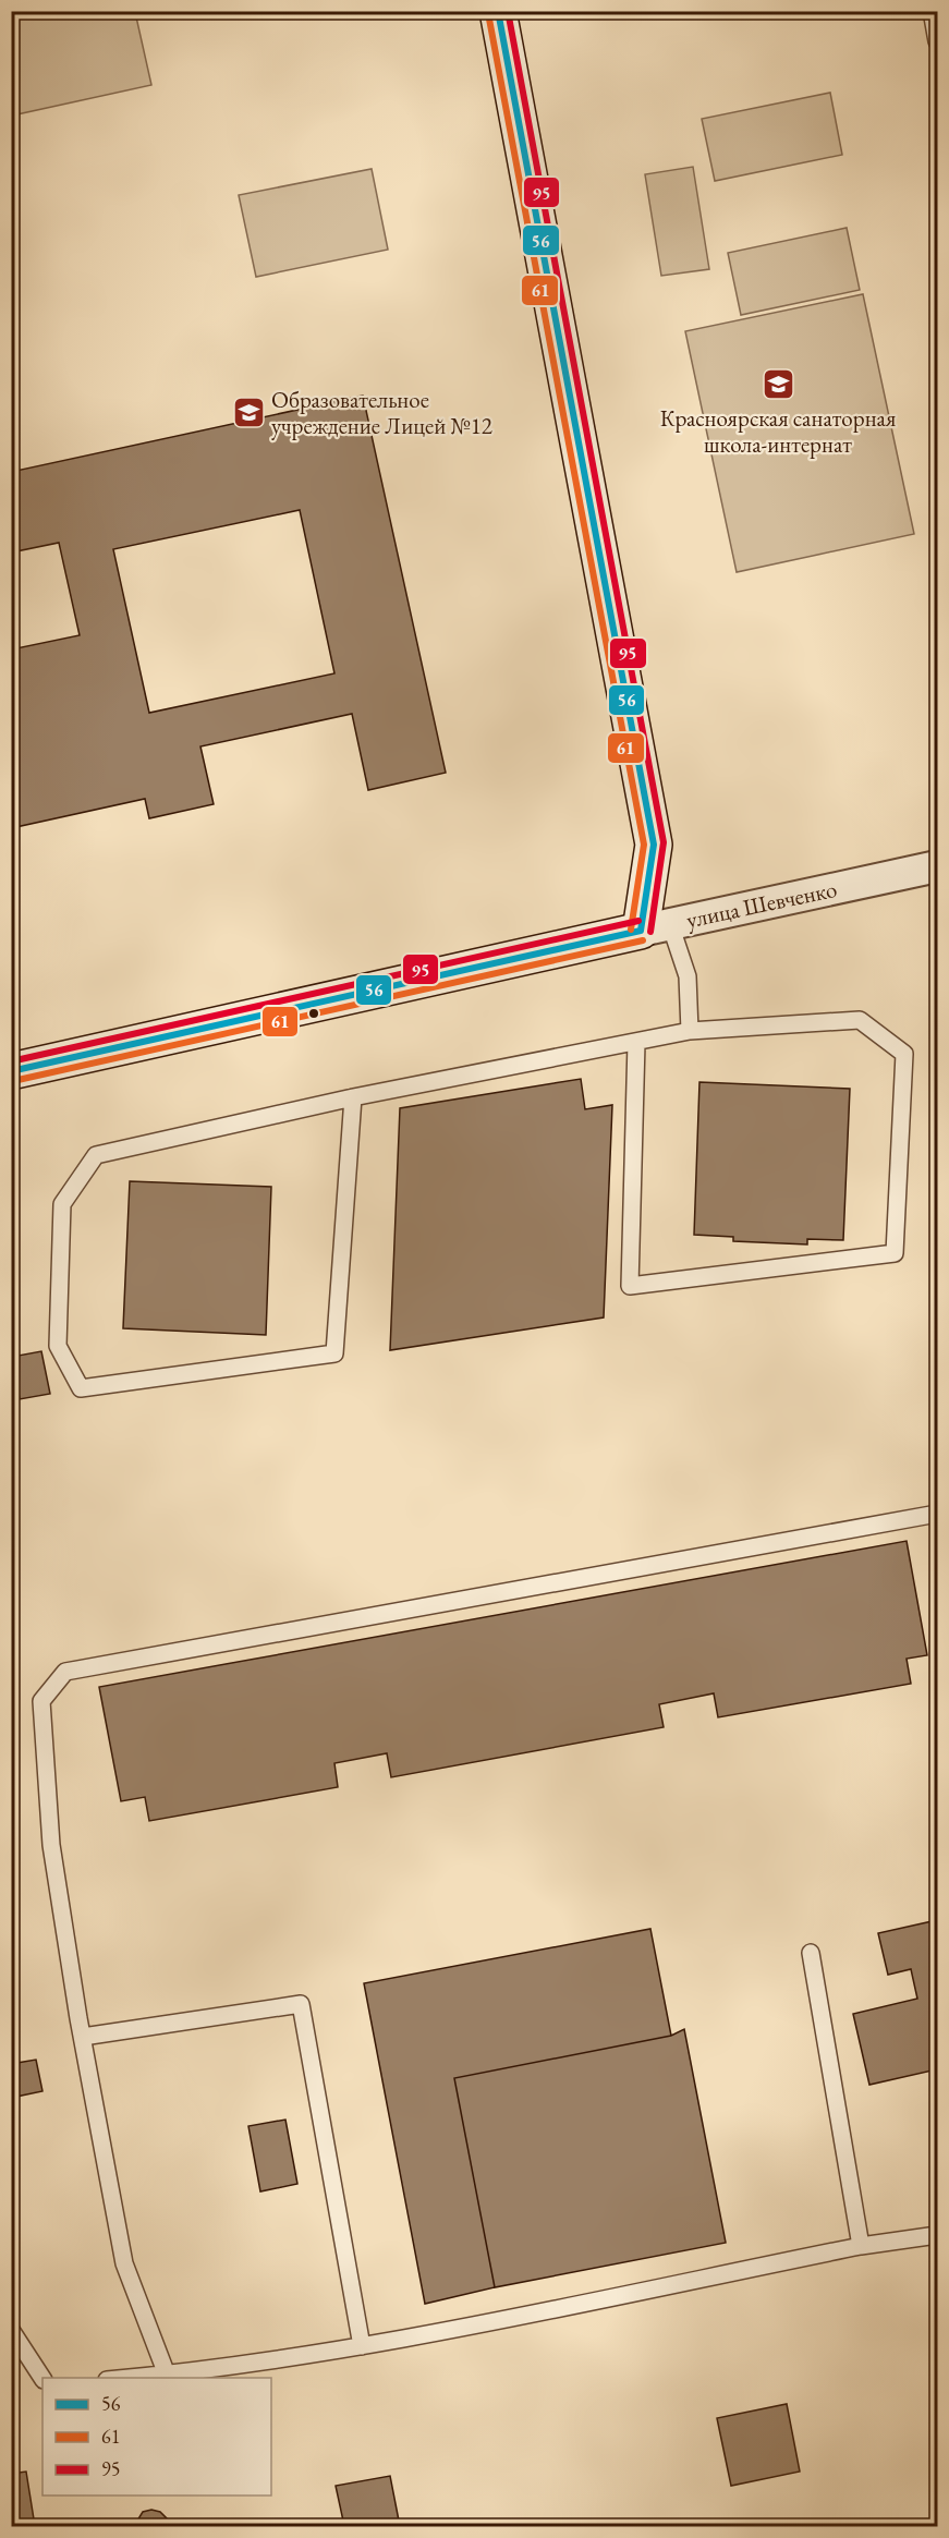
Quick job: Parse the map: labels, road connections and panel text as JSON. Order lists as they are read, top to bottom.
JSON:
{
  "streets": {
    "street": ["улица Шевченко"]
  },
  "places": {
    "school or university": ["Красноярская санаторная школа-интернат", "Образовательное учреждение Лицей №12"]
  },
  "lines": ["transit line 56", "transit line 95", "transit line 61"],
  "legend": ["56", "61", "95"]
}
